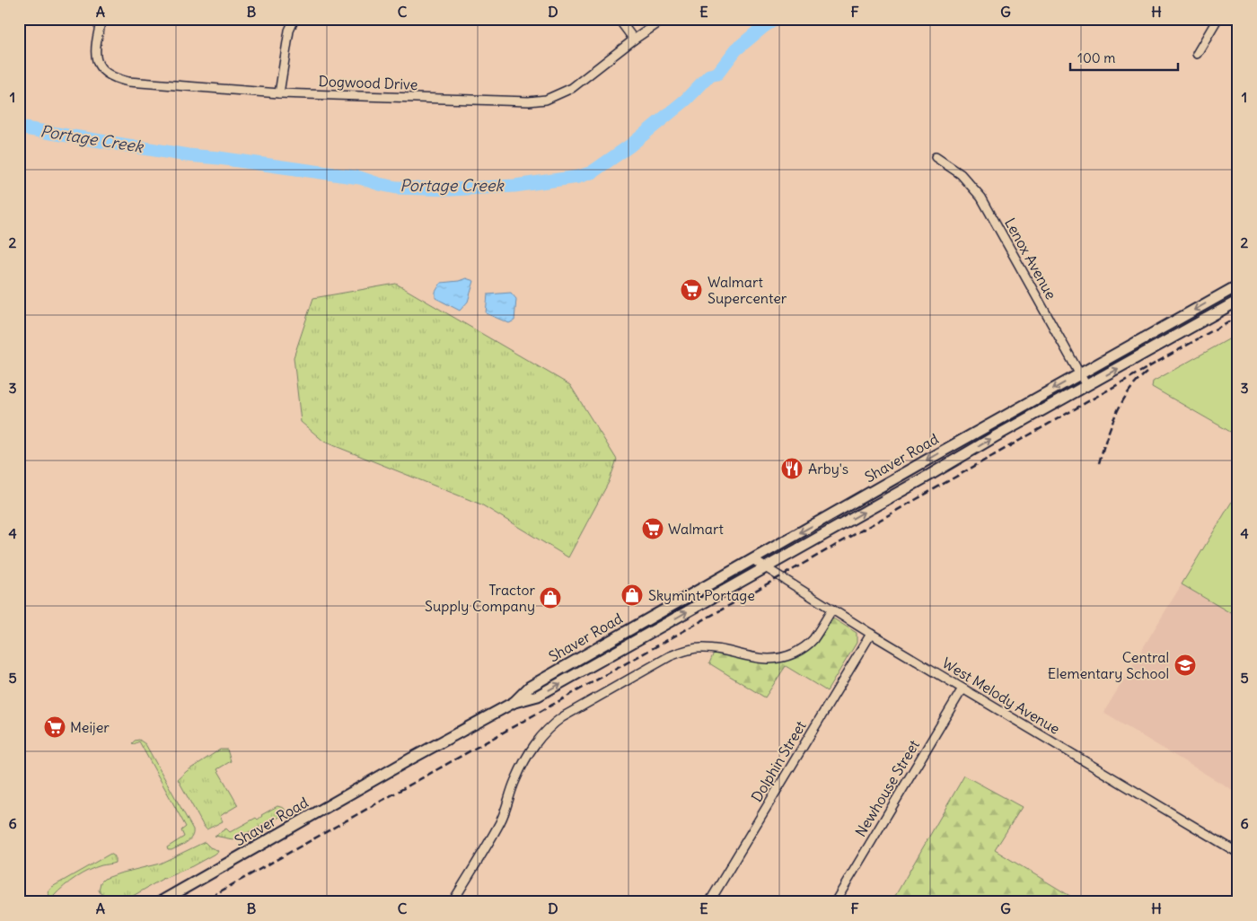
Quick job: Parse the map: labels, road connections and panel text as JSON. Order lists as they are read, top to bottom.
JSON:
{
  "streets": {
    "main road": ["Shaver Road"],
    "street": [
      "Dogwood Drive",
      "Lenox Avenue",
      "West Melody Avenue",
      "Dolphin Street",
      "Newhouse Street"
    ]
  },
  "crossings": [
    ["Lenox Avenue", "Shaver Road"],
    ["Shaver Road", "West Melody Avenue"],
    ["West Melody Avenue", "Dolphin Street"],
    ["West Melody Avenue", "Newhouse Street"]
  ],
  "water": ["Portage Creek"],
  "places": {
    "supermarket": ["Walmart Supercenter", "Walmart", "Meijer"],
    "restaurant": ["Arby's"],
    "shop": ["Skymint Portage", "Tractor Supply Company"],
    "school or university": ["Central Elementary School"]
  },
  "scale_bar": "100 m",
  "grid": {
    "columns": [
      "A",
      "B",
      "C",
      "D",
      "E",
      "F",
      "G",
      "H"
    ],
    "rows": [
      "1",
      "2",
      "3",
      "4",
      "5",
      "6"
    ]
  }
}
